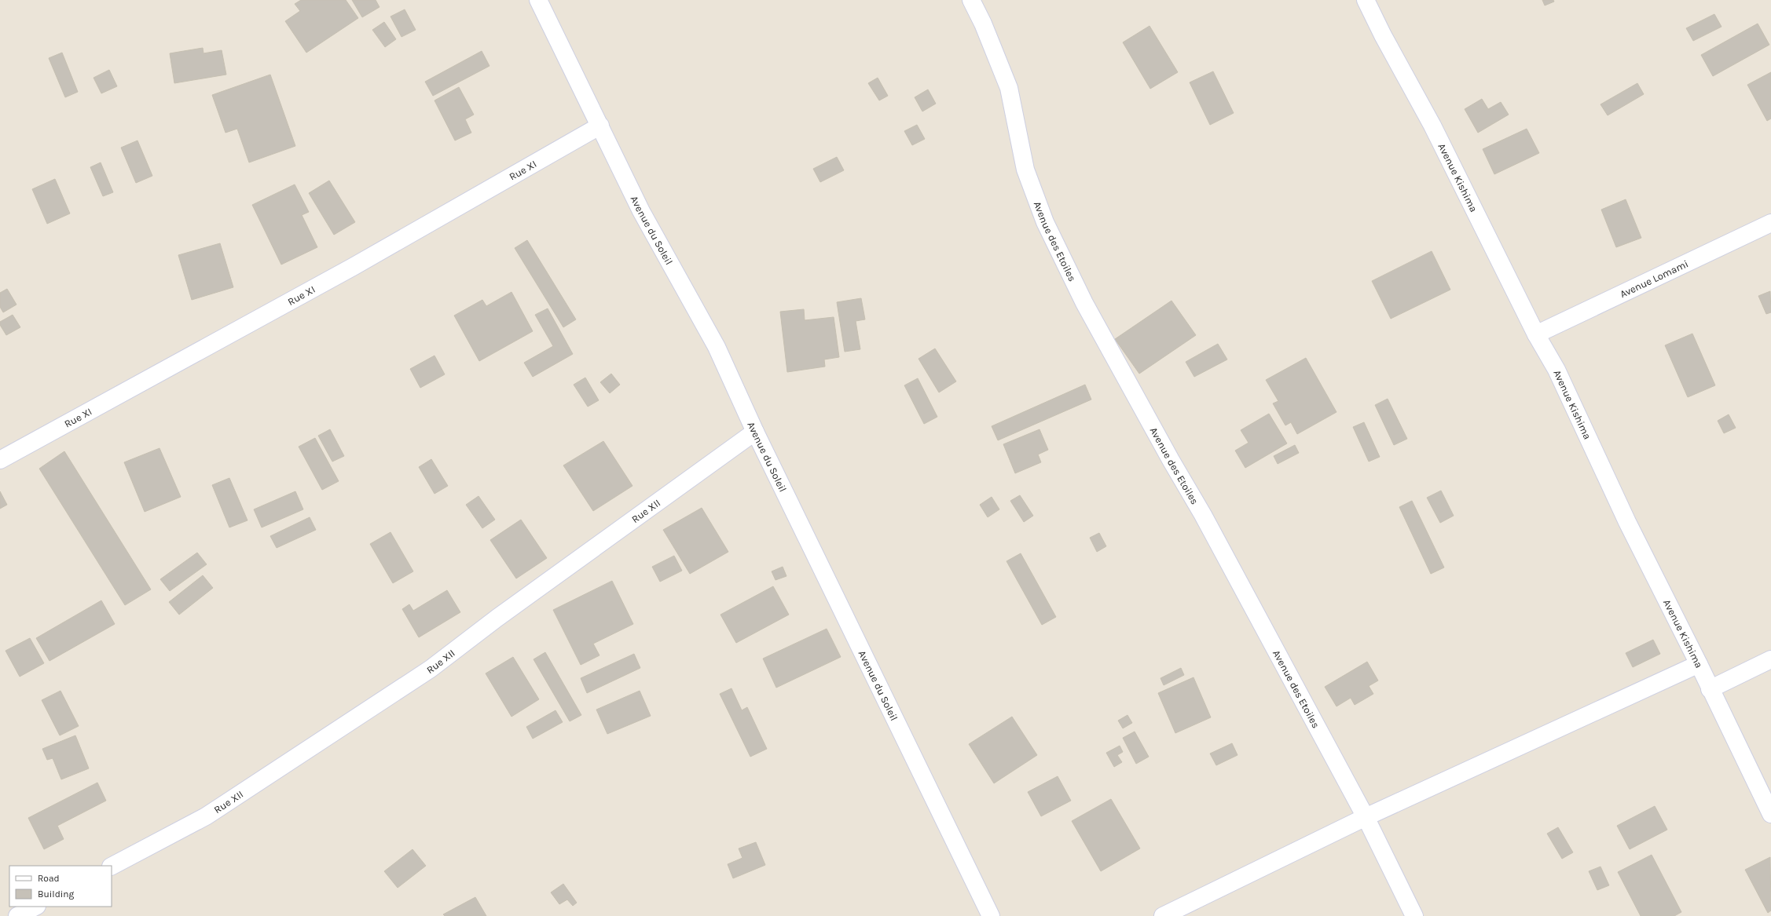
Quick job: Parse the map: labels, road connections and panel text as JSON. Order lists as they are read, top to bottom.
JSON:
{
  "streets": {
    "street": [
      "Rue XI",
      "Avenue Kishima",
      "Avenue du Soleil",
      "Avenue des Etoiles",
      "Avenue Lomami",
      "Rue XII"
    ]
  },
  "crossings": [
    ["Rue XI", "Avenue du Soleil"],
    ["Avenue Kishima", "Avenue Lomami"],
    ["Avenue du Soleil", "Rue XII"]
  ],
  "legend": ["Road", "Building"]
}
